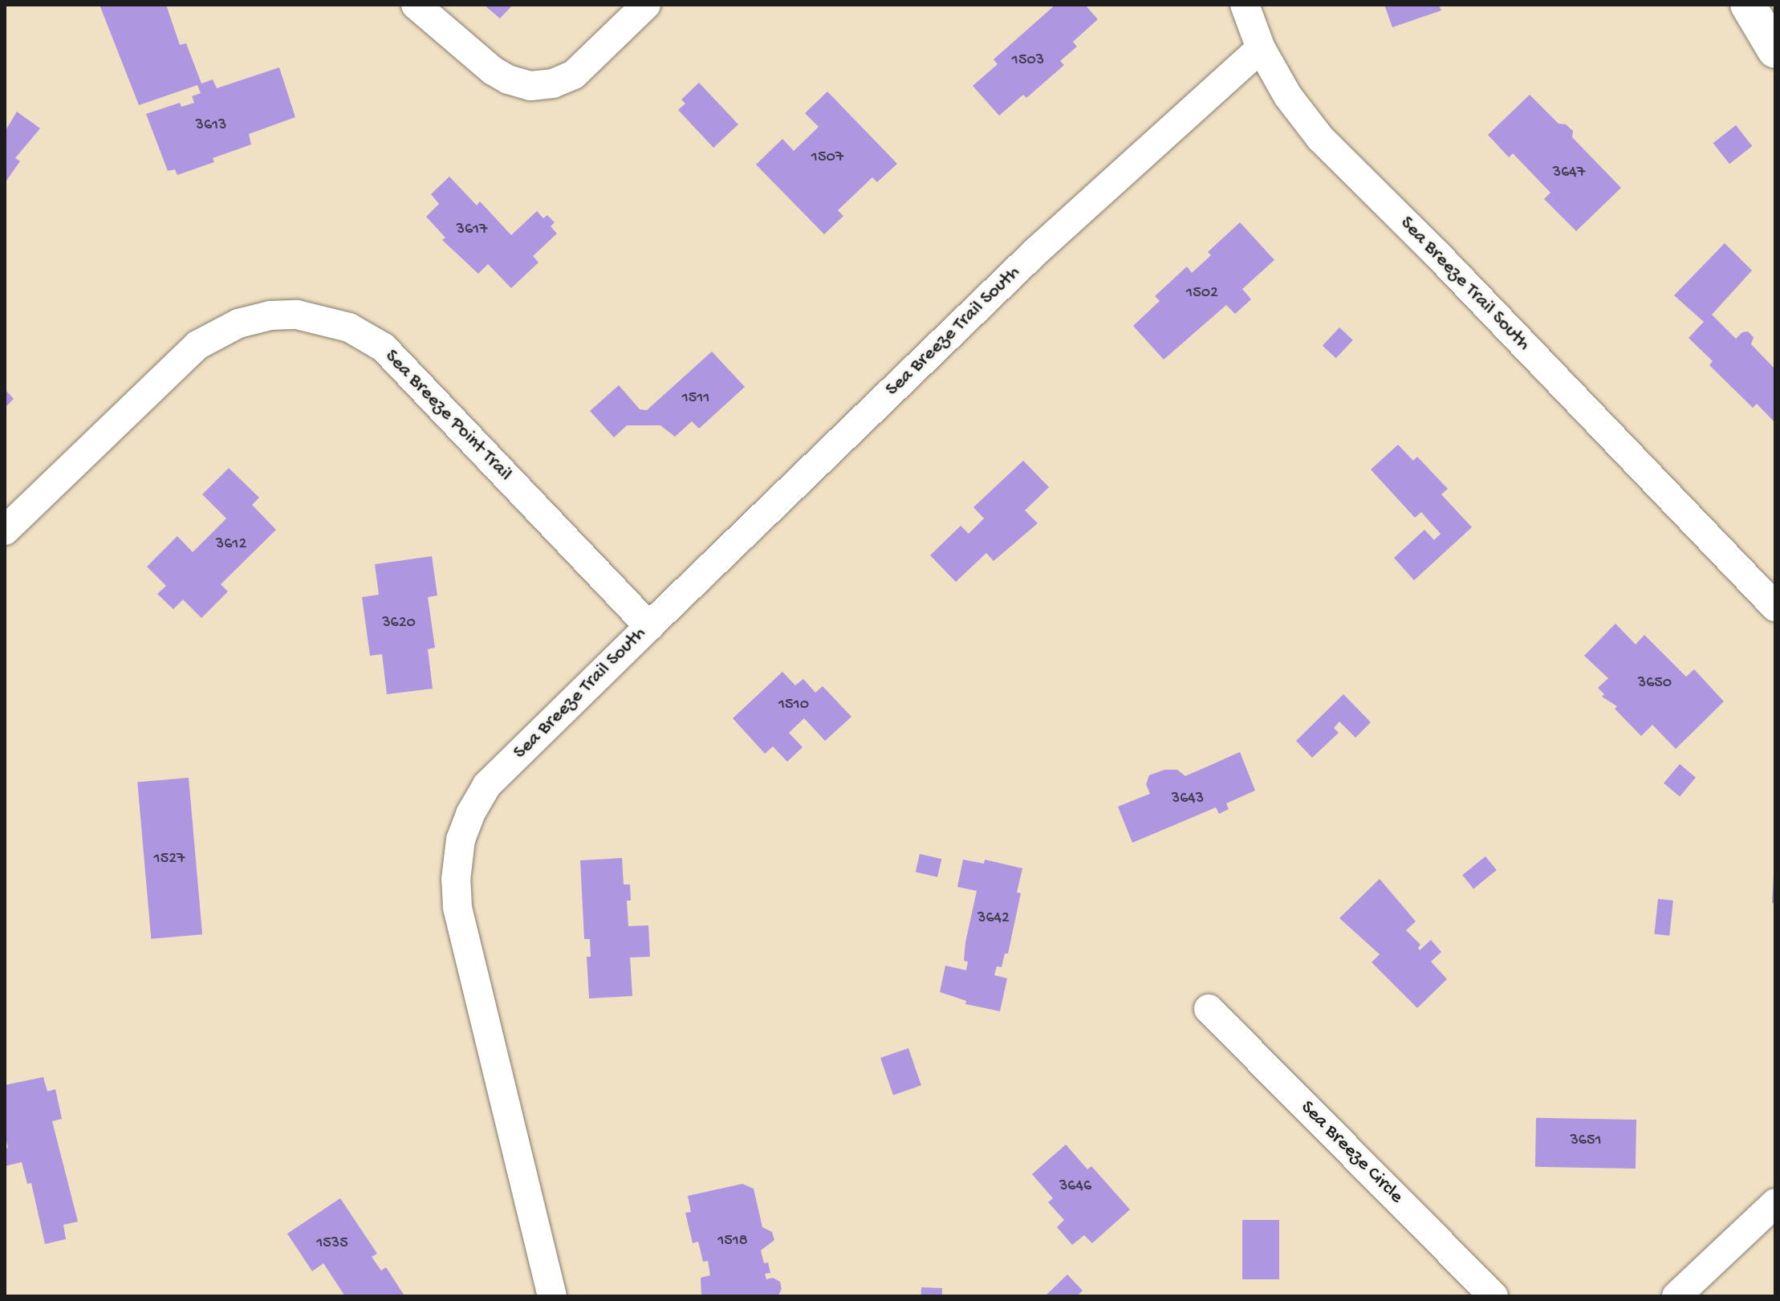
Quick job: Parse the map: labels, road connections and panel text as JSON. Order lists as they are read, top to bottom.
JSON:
{
  "streets": {
    "street": ["Sea Breeze Trail South", "Sea Breeze Point Trail", "Sea Breeze Circle"]
  },
  "crossings": [
    ["Sea Breeze Trail South", "Sea Breeze Point Trail"]
  ],
  "house_numbers": [
    "1503",
    "3613",
    "1507",
    "3647",
    "3617",
    "1502",
    "1511",
    "3612",
    "3620",
    "3650",
    "1510",
    "3643",
    "1527",
    "3642",
    "3651",
    "3646",
    "1518",
    "1535"
  ]
}
